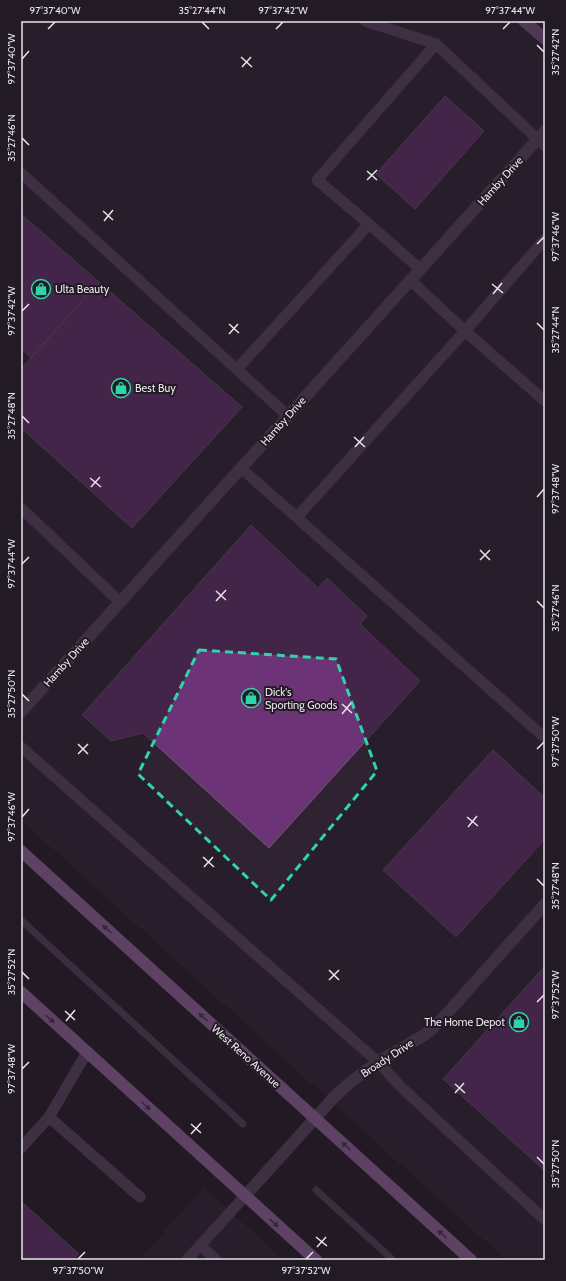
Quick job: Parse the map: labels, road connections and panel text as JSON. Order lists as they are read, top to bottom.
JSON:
{
  "streets": {
    "main road": ["West Reno Avenue"],
    "street": ["Hamby Drive", "Broady Drive"]
  },
  "crossings": [
    ["West Reno Avenue", "Broady Drive"]
  ],
  "places": {
    "shop": [
      "Ulta Beauty",
      "Best Buy",
      "Dick's Sporting Goods",
      "The Home Depot"
    ]
  },
  "coordinates": [
    "97°37'40\"W",
    "35°27'44\"N",
    "97°37'42\"W",
    "97°37'44\"W",
    "35°27'42\"N",
    "35°27'46\"N",
    "97°37'46\"W",
    "35°27'48\"N",
    "97°37'48\"W",
    "35°27'50\"N",
    "97°37'50\"W",
    "35°27'52\"N",
    "97°37'52\"W"
  ]
}
